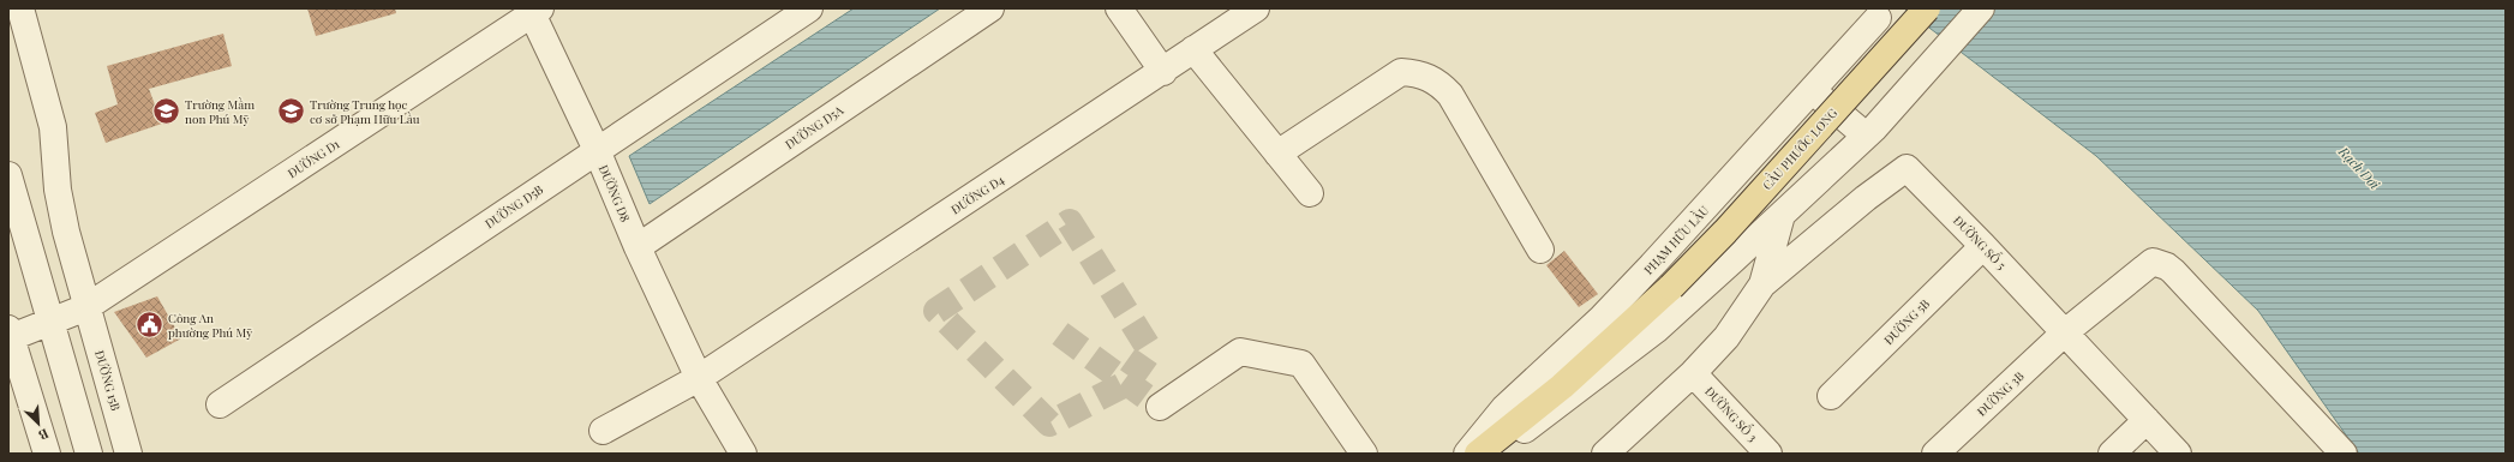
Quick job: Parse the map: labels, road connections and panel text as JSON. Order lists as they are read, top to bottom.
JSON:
{
  "streets": {
    "main road": ["CẦU PHƯỚC LONG"],
    "street": [
      "ĐƯỜNG D5A",
      "ĐƯỜNG D1",
      "ĐƯỜNG D8",
      "ĐƯỜNG D4",
      "ĐƯỜNG D5B",
      "PHẠM HỮU LẦU",
      "ĐƯỜNG SỐ 5",
      "ĐƯỜNG 5B",
      "ĐƯỜNG 15B",
      "ĐƯỜNG 3B",
      "ĐƯỜNG SỐ 3"
    ]
  },
  "crossings": [
    ["ĐƯỜNG D5A", "ĐƯỜNG D8"],
    ["ĐƯỜNG D1", "ĐƯỜNG D8"],
    ["ĐƯỜNG D1", "ĐƯỜNG 15B"],
    ["ĐƯỜNG D8", "ĐƯỜNG D4"],
    ["ĐƯỜNG D8", "ĐƯỜNG D5B"],
    ["ĐƯỜNG SỐ 5", "ĐƯỜNG 5B"],
    ["ĐƯỜNG SỐ 5", "ĐƯỜNG 3B"]
  ],
  "water": ["Rạch Dơi"],
  "places": {
    "school or university": ["Trường Mầm non Phú Mỹ", "Trường Trung học cơ sở Phạm Hữu Lầu"],
    "public building": ["Công An phường Phú Mỹ"]
  },
  "north": "bottom right"
}
